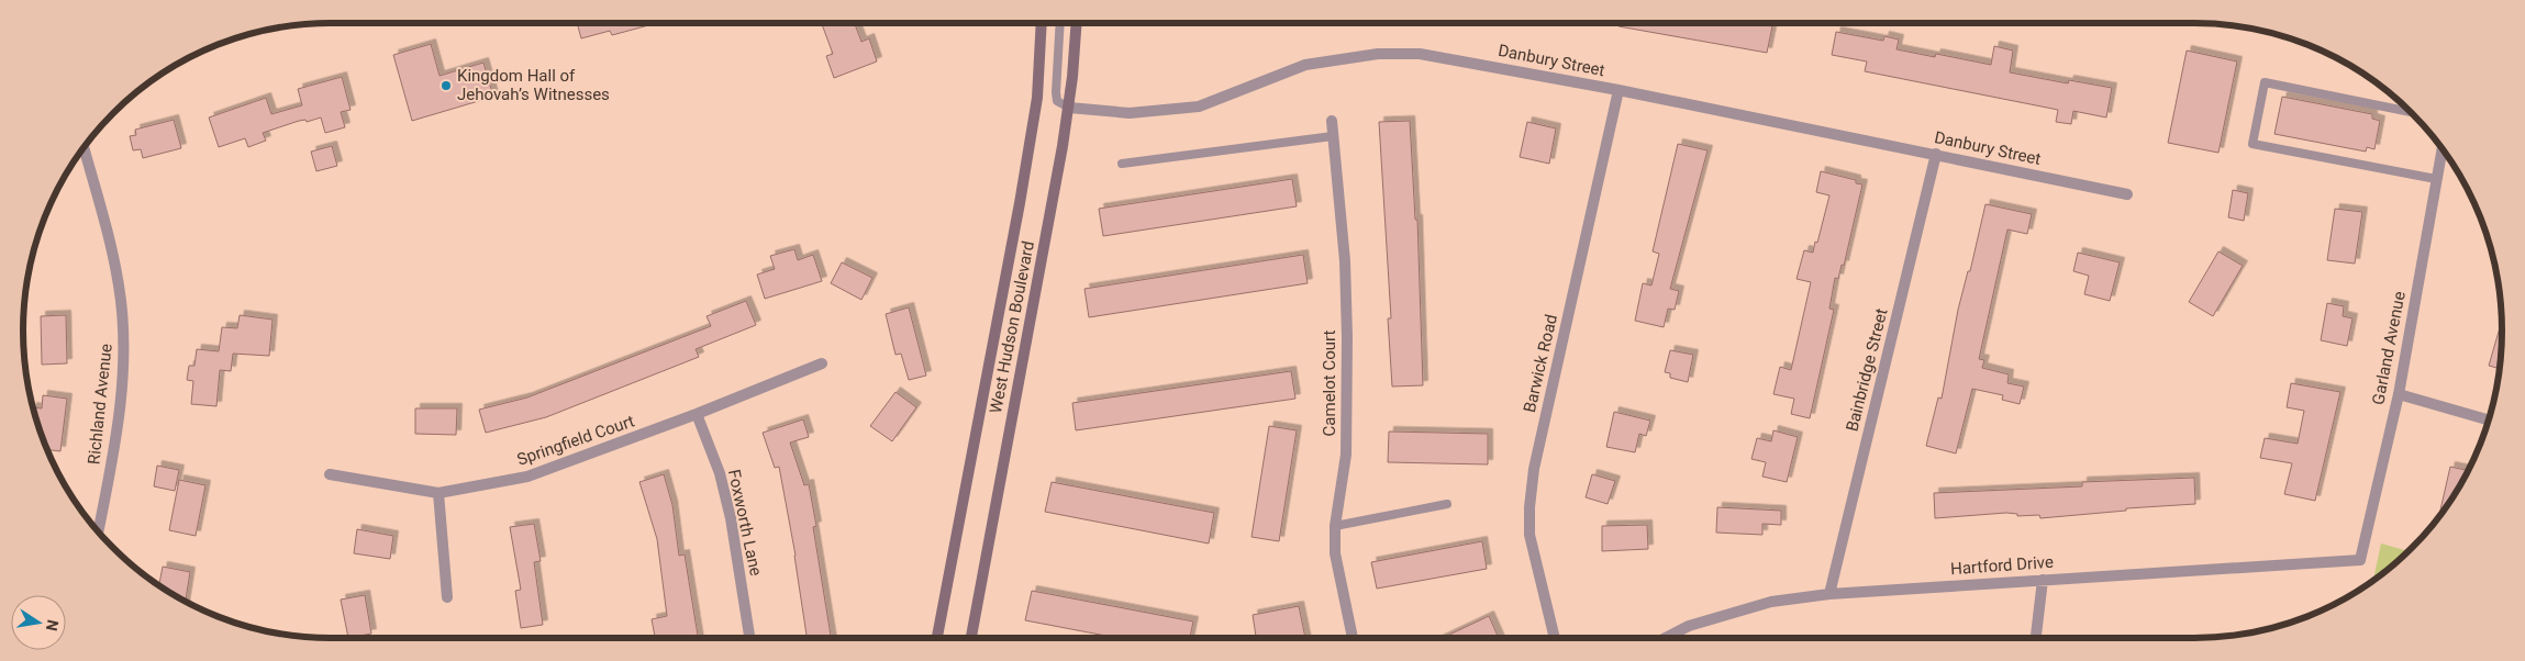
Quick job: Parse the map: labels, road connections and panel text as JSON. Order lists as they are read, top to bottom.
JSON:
{
  "streets": {
    "main road": ["West Hudson Boulevard"],
    "street": [
      "Danbury Street",
      "Garland Avenue",
      "Barwick Road",
      "Bainbridge Street",
      "Camelot Court",
      "Richland Avenue",
      "Springfield Court",
      "Foxworth Lane",
      "Hartford Drive"
    ]
  },
  "crossings": [
    ["Danbury Street", "West Hudson Boulevard"],
    ["Danbury Street", "Barwick Road"],
    ["Danbury Street", "Bainbridge Street"],
    ["Garland Avenue", "Hartford Drive"],
    ["Bainbridge Street", "Hartford Drive"],
    ["Springfield Court", "Foxworth Lane"]
  ],
  "places": ["Kingdom Hall of Jehovah’s Witnesses"],
  "north": "right"
}
